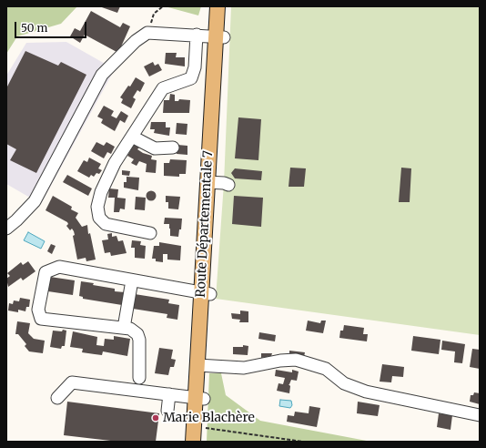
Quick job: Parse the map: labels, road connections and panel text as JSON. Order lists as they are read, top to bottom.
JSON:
{
  "streets": {
    "main road": ["Route Départementale 7"]
  },
  "places": ["Marie Blachère"],
  "scale_bar": "50 m"
}
